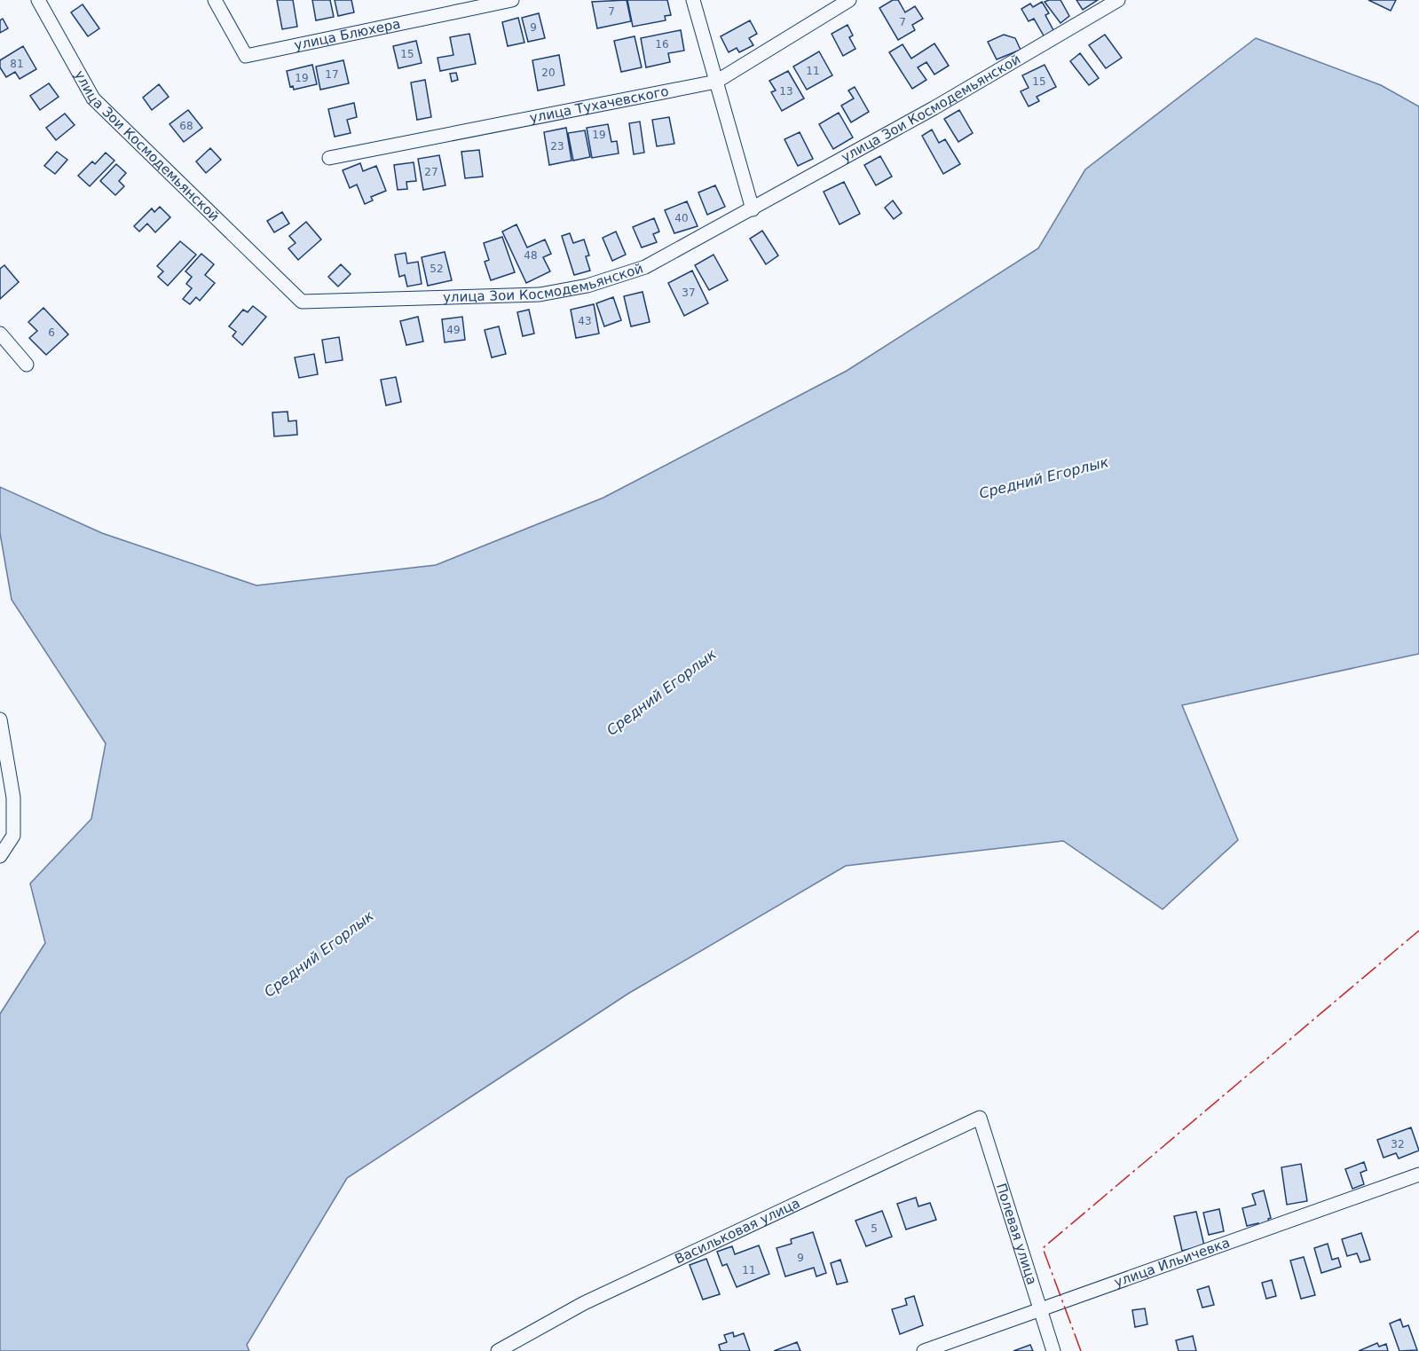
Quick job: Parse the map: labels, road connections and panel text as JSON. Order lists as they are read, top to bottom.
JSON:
{
  "streets": {
    "street": [
      "улица Блюхера",
      "улица Тухачевского",
      "улица Зои Космодемьянской",
      "Васильковая улица",
      "Полевая улица",
      "улица Ильичевка"
    ]
  },
  "crossings": [
    ["Васильковая улица", "Полевая улица"],
    ["Полевая улица", "улица Ильичевка"]
  ],
  "water": ["Средний Егорлык"],
  "house_numbers": [
    "7",
    "7",
    "9",
    "16",
    "15",
    "81",
    "11",
    "20",
    "17",
    "19",
    "15",
    "13",
    "68",
    "19",
    "23",
    "27",
    "40",
    "48",
    "52",
    "37",
    "43",
    "49",
    "6",
    "32",
    "5",
    "9",
    "11"
  ]
}
